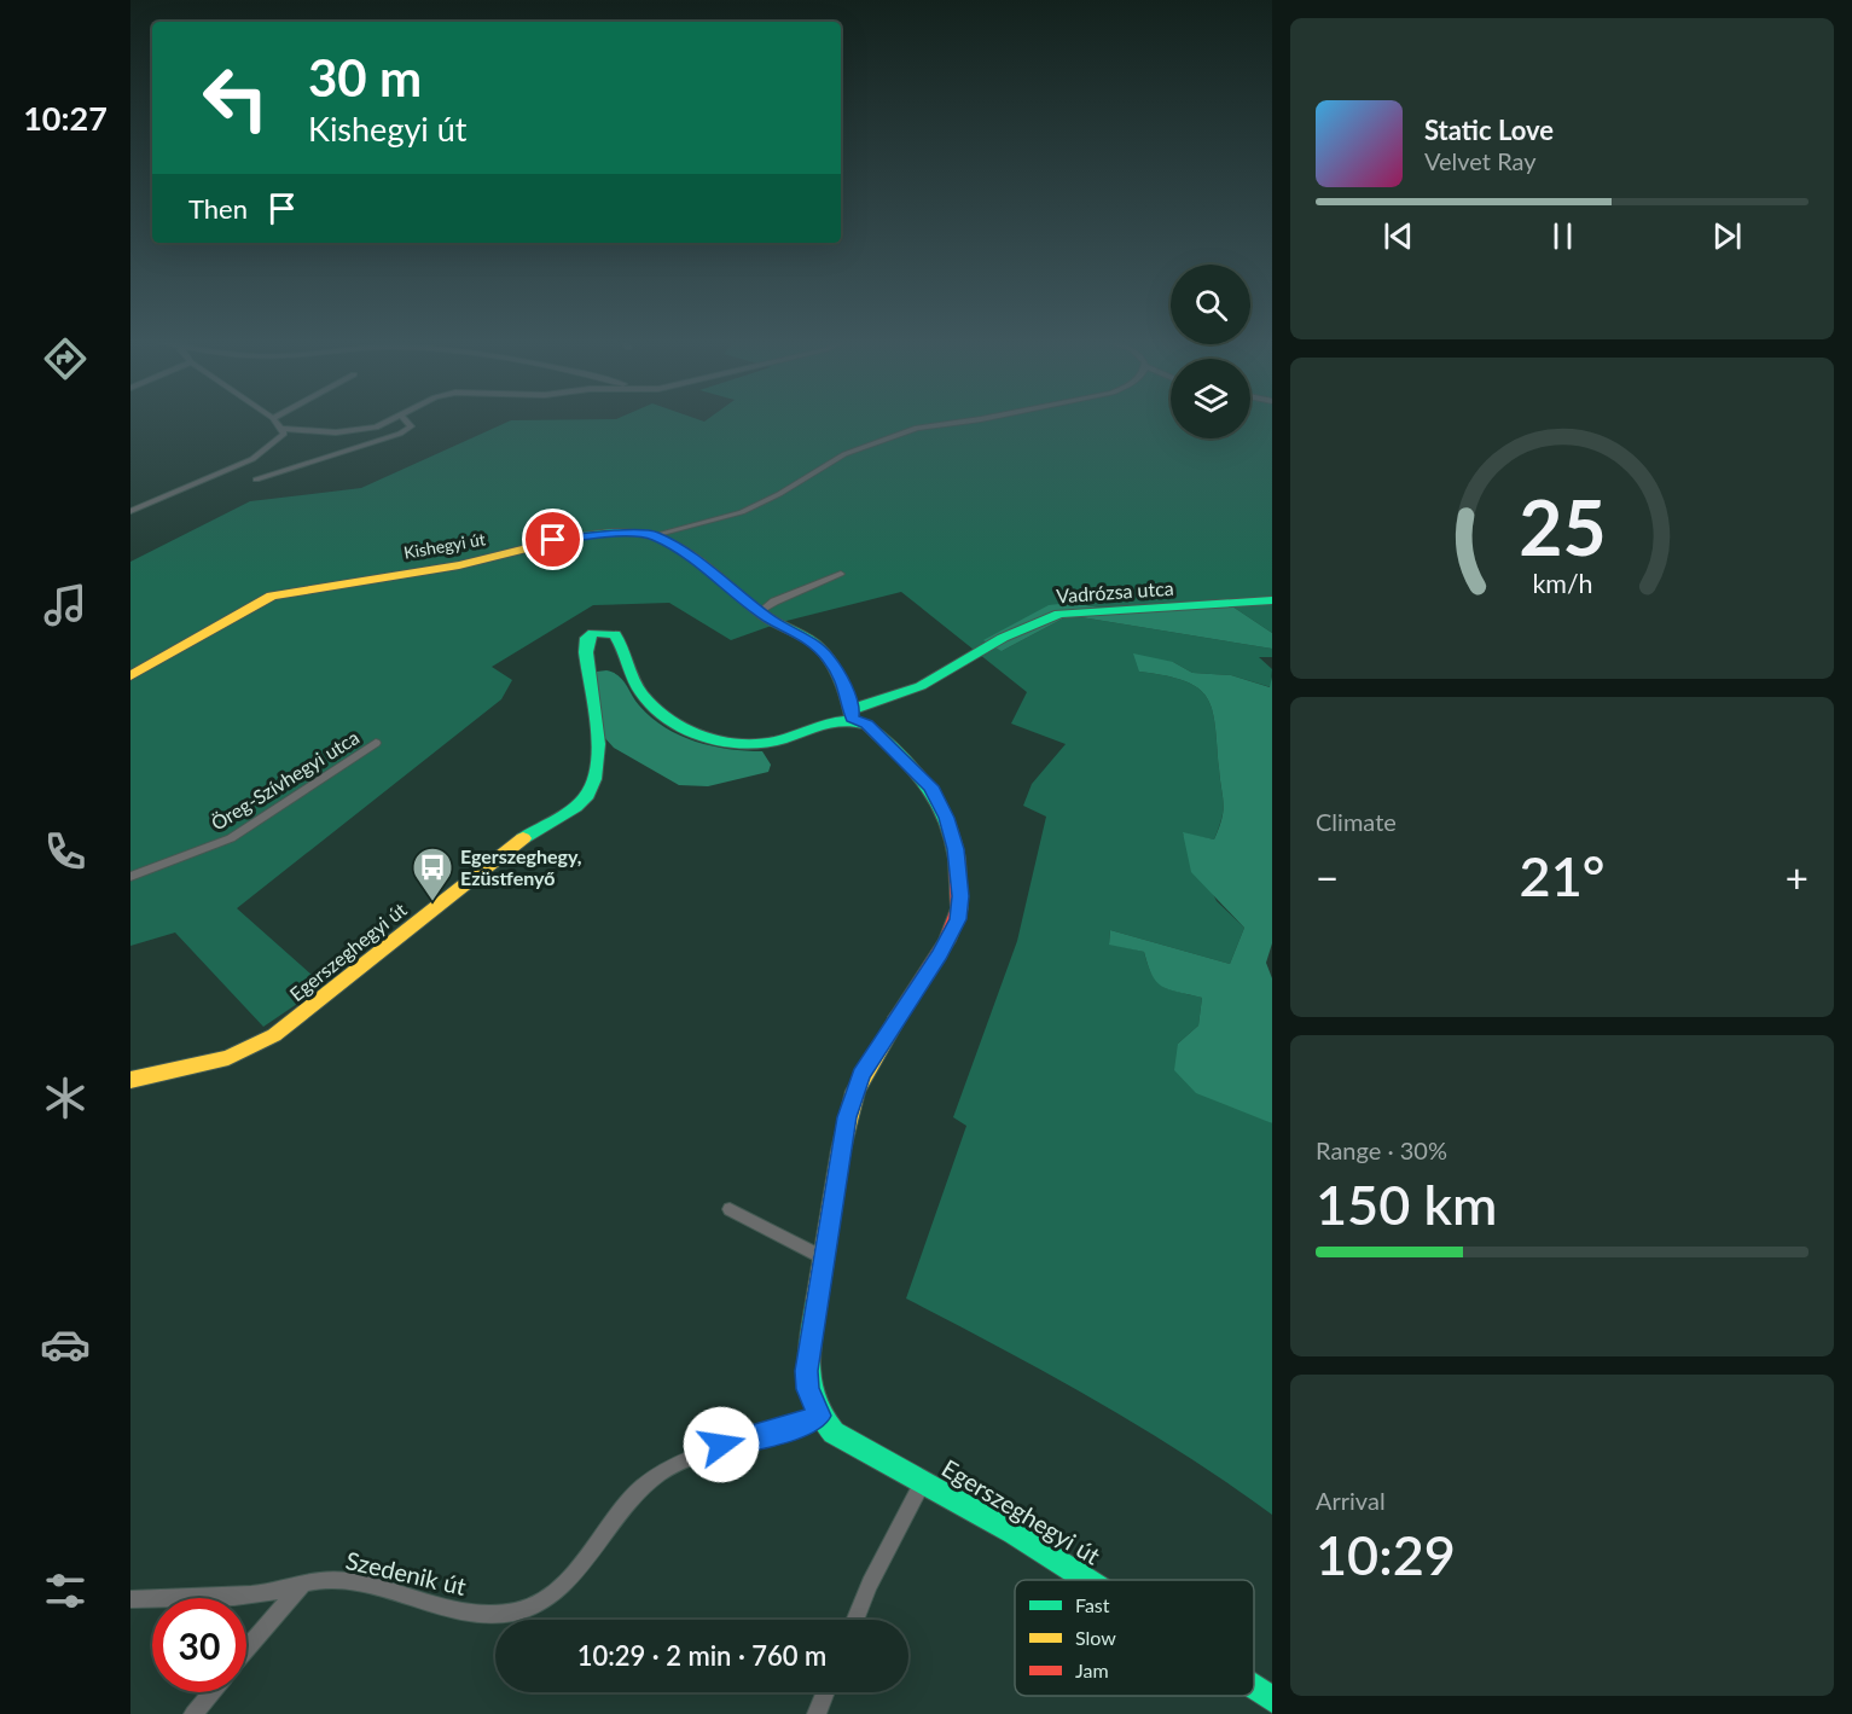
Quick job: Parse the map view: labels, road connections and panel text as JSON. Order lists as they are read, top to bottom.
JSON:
{
  "streets": {
    "street": [
      "Kishegyi út",
      "Vadrózsa utca",
      "Öreg-Szívhegyi utca",
      "Egerszeghegyi út",
      "Szedenik út"
    ]
  },
  "crossings": [
    ["Vadrózsa utca", "Egerszeghegyi út"],
    ["Egerszeghegyi út", "Szedenik út"]
  ],
  "places": {
    "bus stop": ["Egerszeghegy, Ezüstfenyő"]
  },
  "legend": ["Fast", "Slow", "Jam"],
  "page": {
    "tabs": "10:27",
    "turn": ["30 m", "Kishegyi út"],
    "song": ["Static Love", "Velvet Ray"],
    "then": "Then",
    "tile": [
      "Climate",
      ["Range · 30%", "150 km"],
      ["Arrival", "10:29"]
    ],
    "heat": ["−", "21°", "+"],
    "limit": "30",
    "trip": "10:29 · 2 min · 760 m",
    "gauge": ["25", "km/h"]
  }
}
